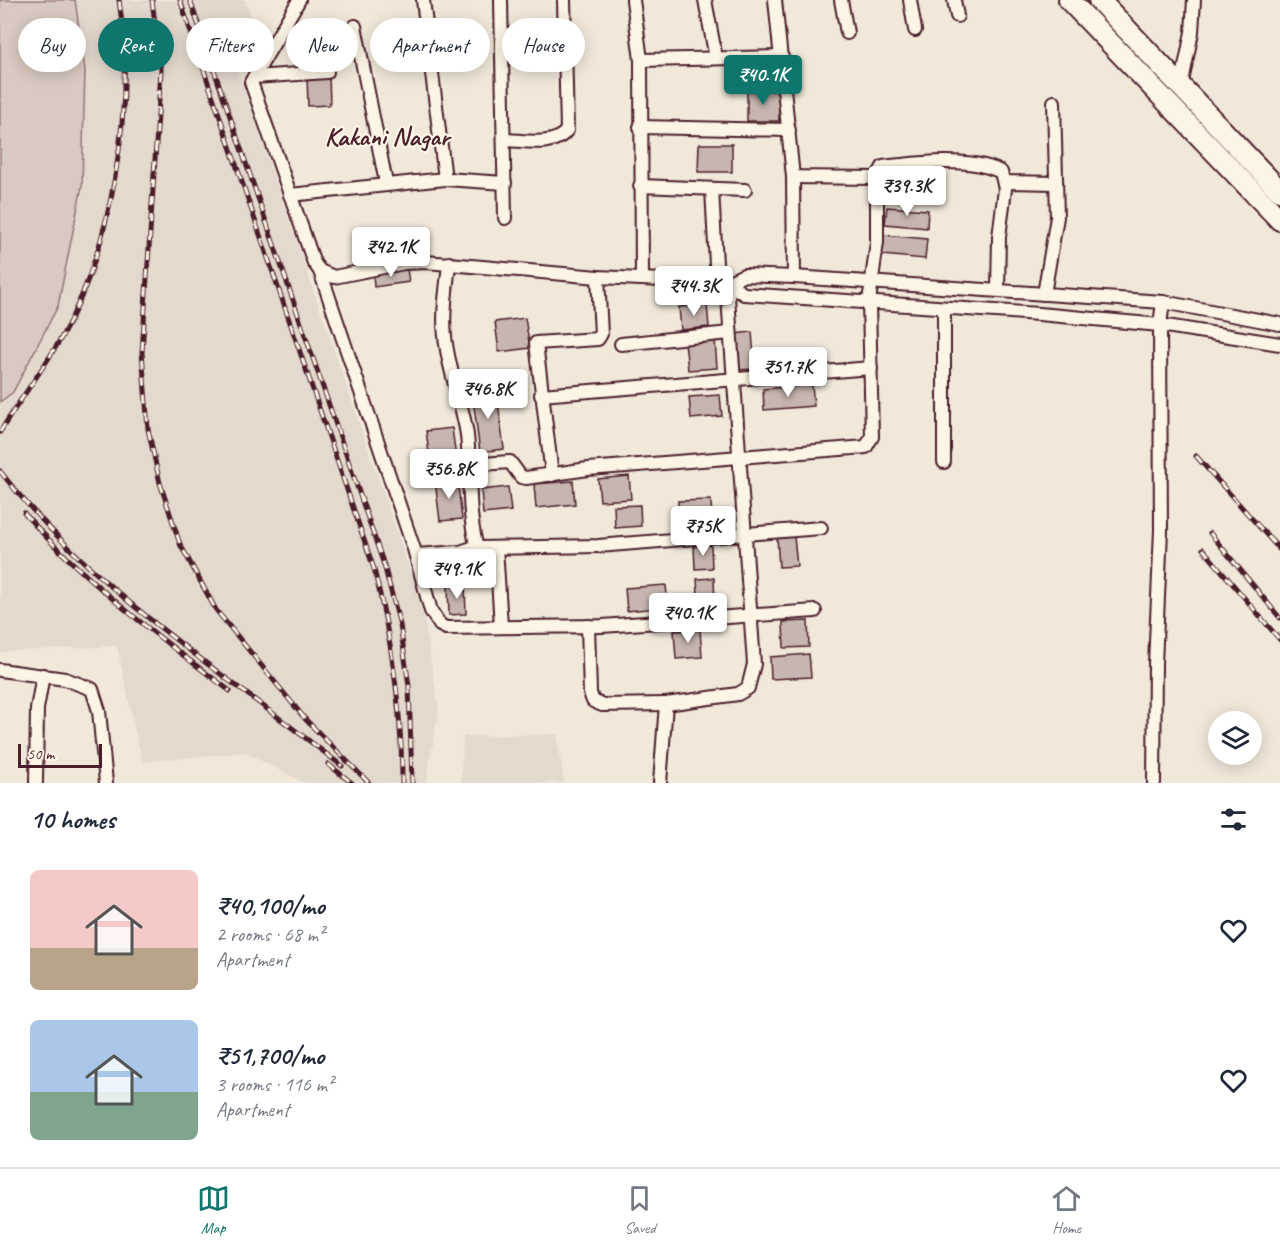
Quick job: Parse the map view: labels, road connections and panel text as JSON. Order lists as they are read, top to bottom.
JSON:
{
  "districts": ["Kakani Nagar"],
  "scale_bar": "50 m",
  "page": {
    "chip": [
      "Buy",
      "Rent",
      "Filters",
      "New",
      "Apartment",
      "House"
    ],
    "price": [
      "₹40.1K",
      "₹39.3K",
      "₹42.1K",
      "₹44.3K",
      "₹51.7K",
      "₹46.8K",
      "₹56.8K",
      "₹75K",
      "₹49.1K",
      "₹40.1K"
    ],
    "scale": "50 m",
    "heading": "10 homes",
    "list": [
      {
        "name": "₹40,100/mo",
        "note": "2 rooms · 68 m² · Apartment"
      },
      {
        "name": "₹51,700/mo",
        "note": "3 rooms · 116 m² · Apartment"
      }
    ],
    "tabs": ["Map", "Saved", "Home"]
  }
}
